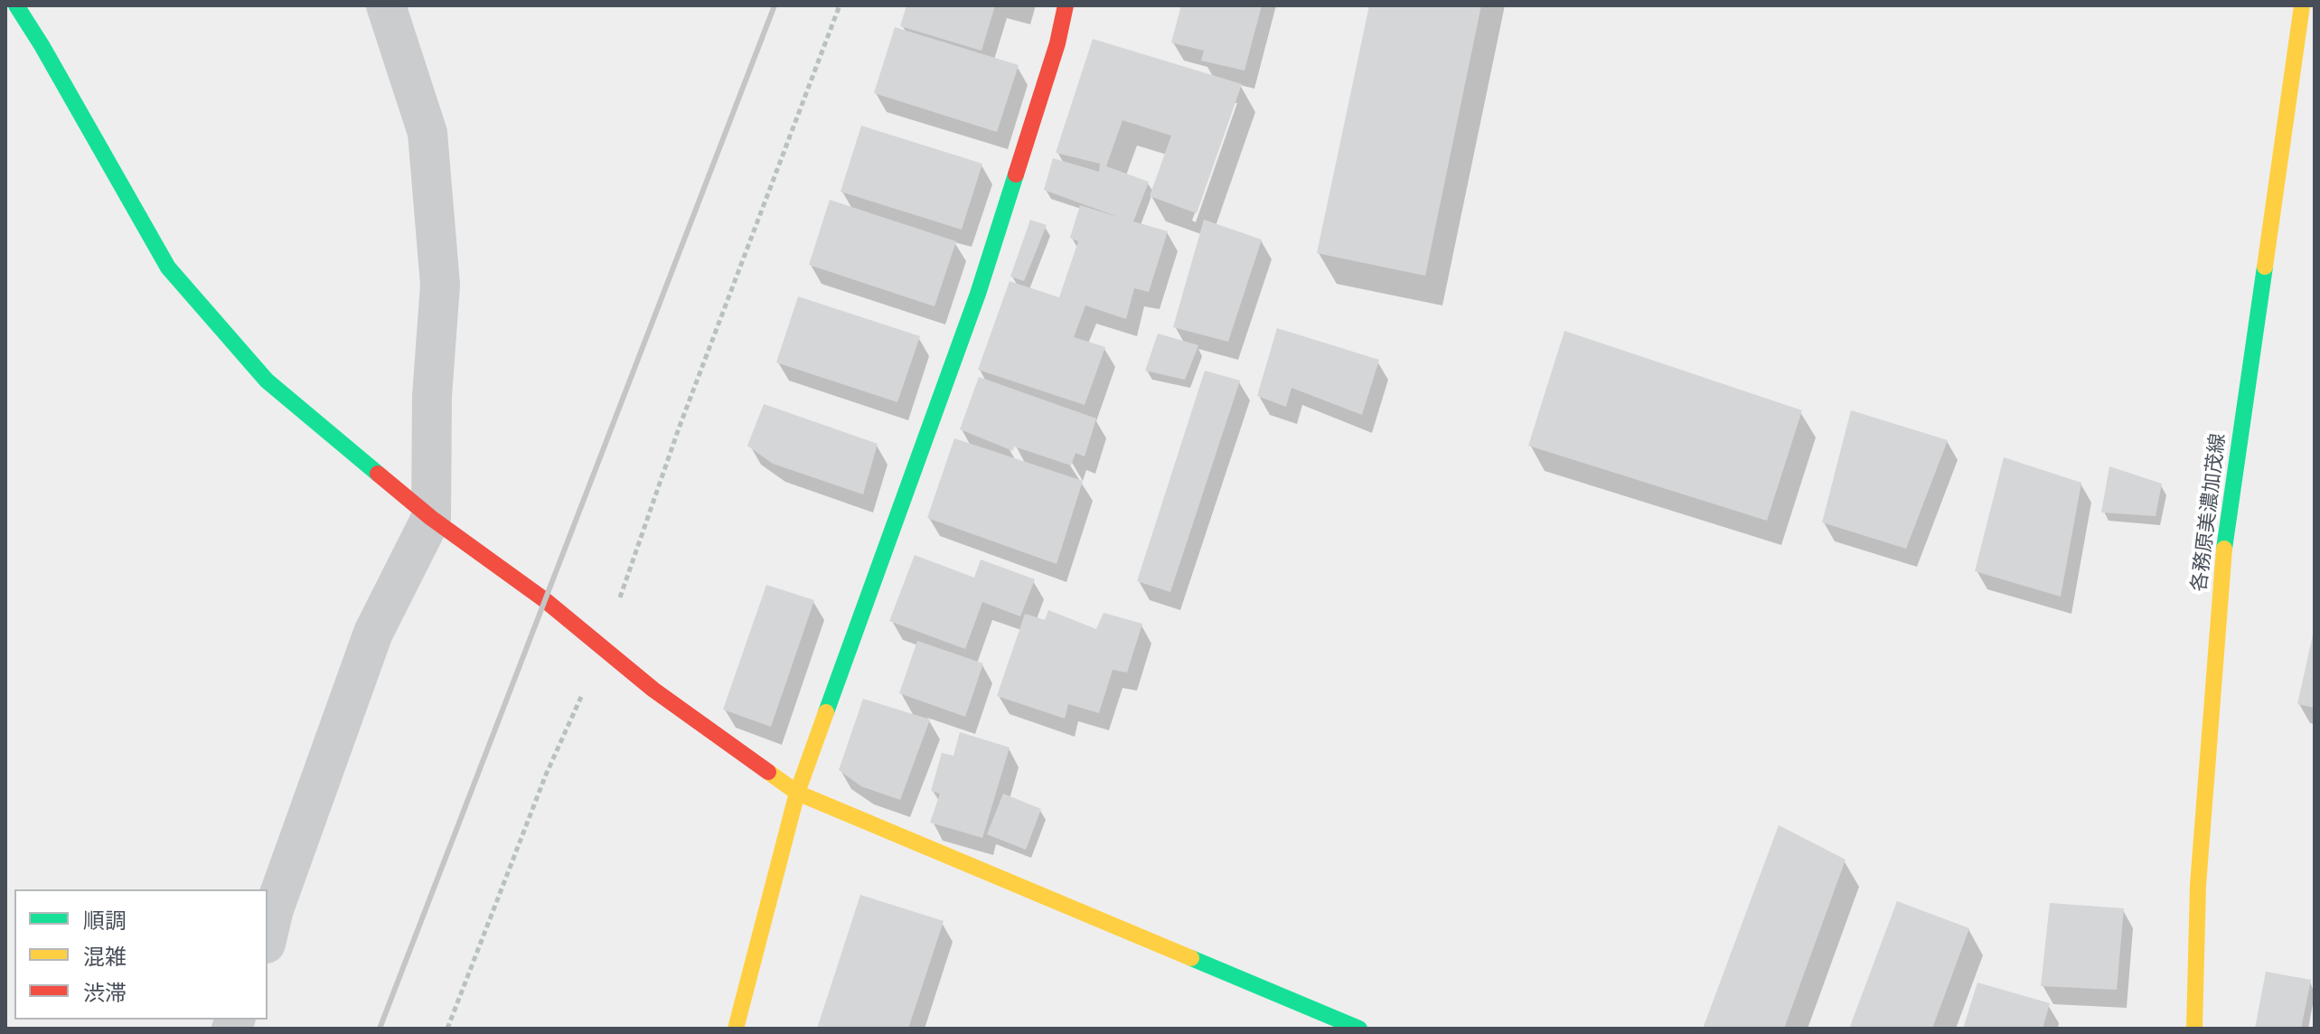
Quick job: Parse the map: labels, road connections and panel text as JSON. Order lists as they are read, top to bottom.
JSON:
{
  "streets": {
    "street": ["各務原美濃加茂線"]
  },
  "legend": ["順調", "混雑", "渋滞"]
}
